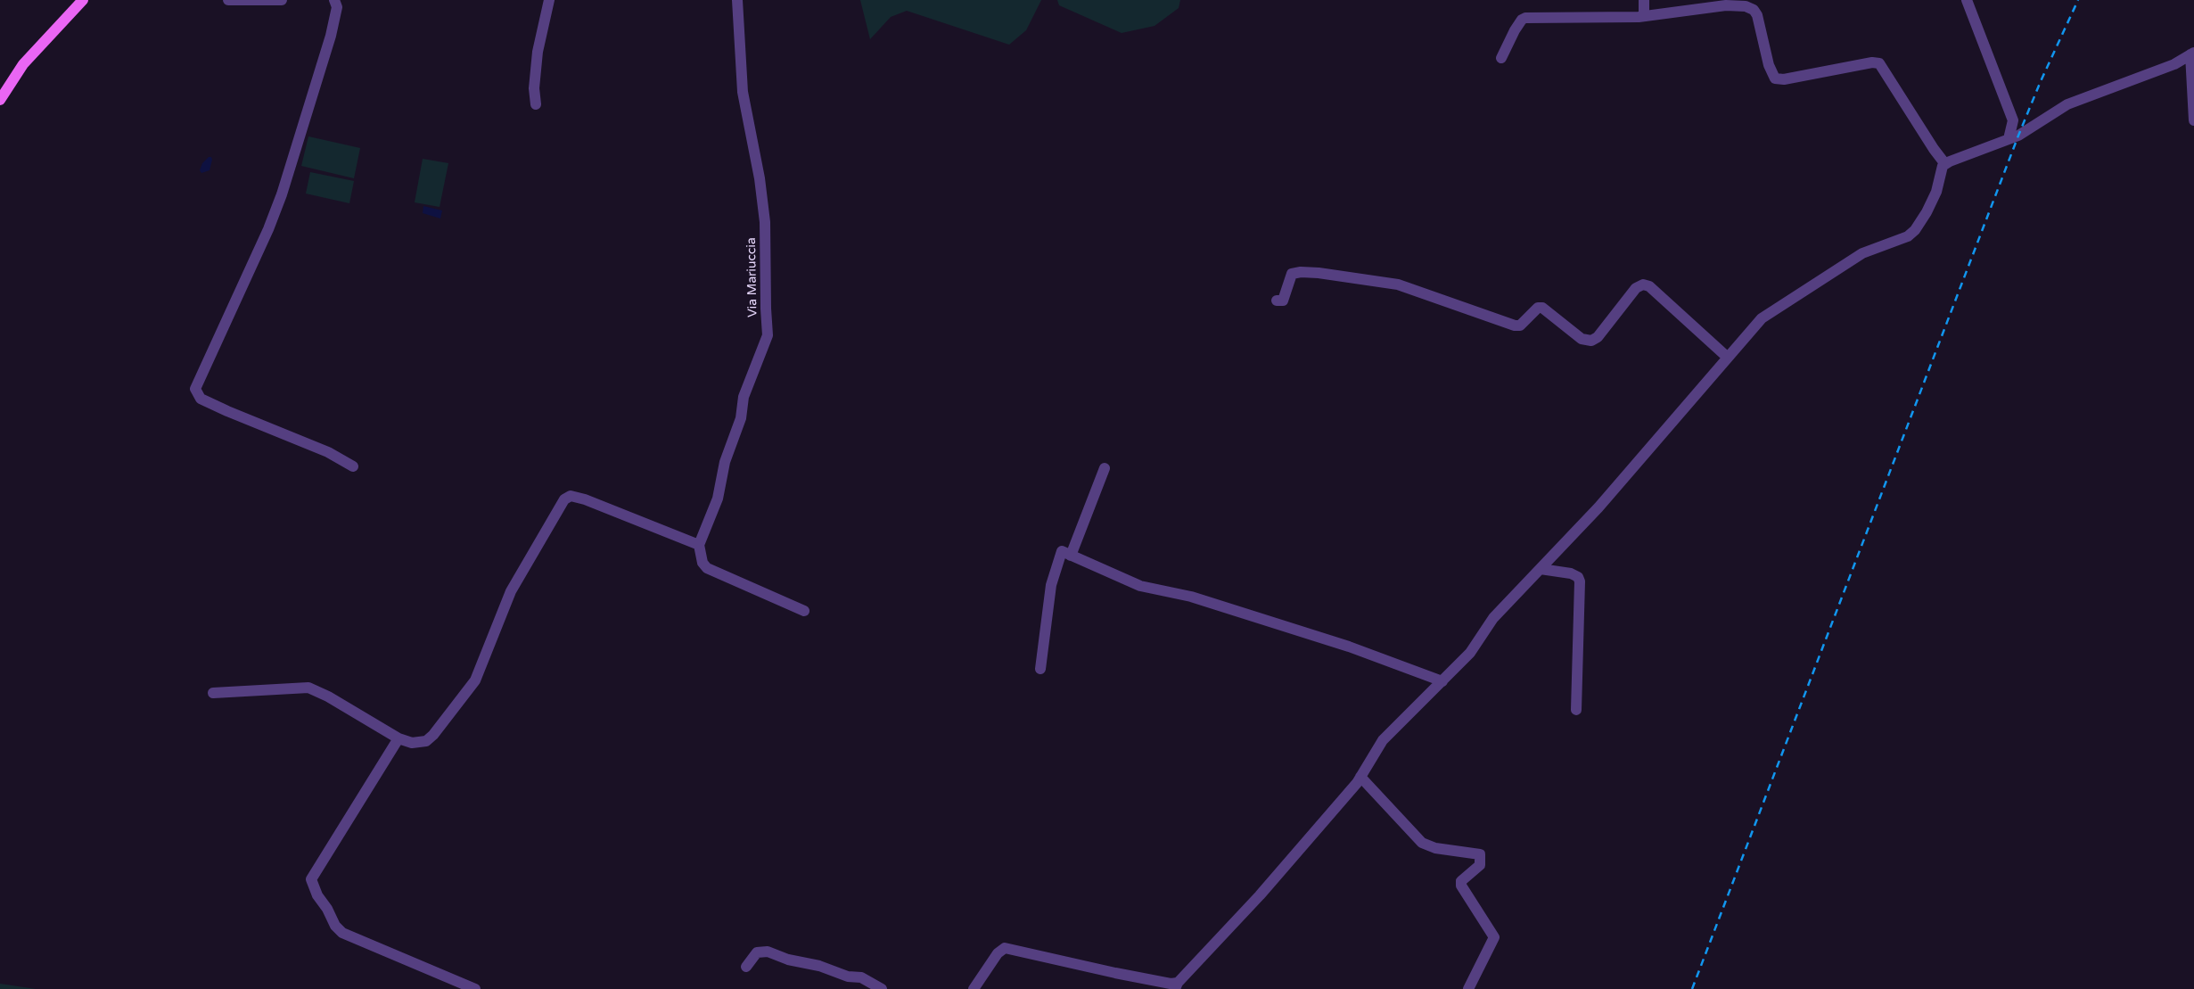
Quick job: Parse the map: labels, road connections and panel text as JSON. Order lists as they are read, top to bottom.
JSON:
{
  "streets": {
    "street": ["Via Mariuccia"]
  }
}
